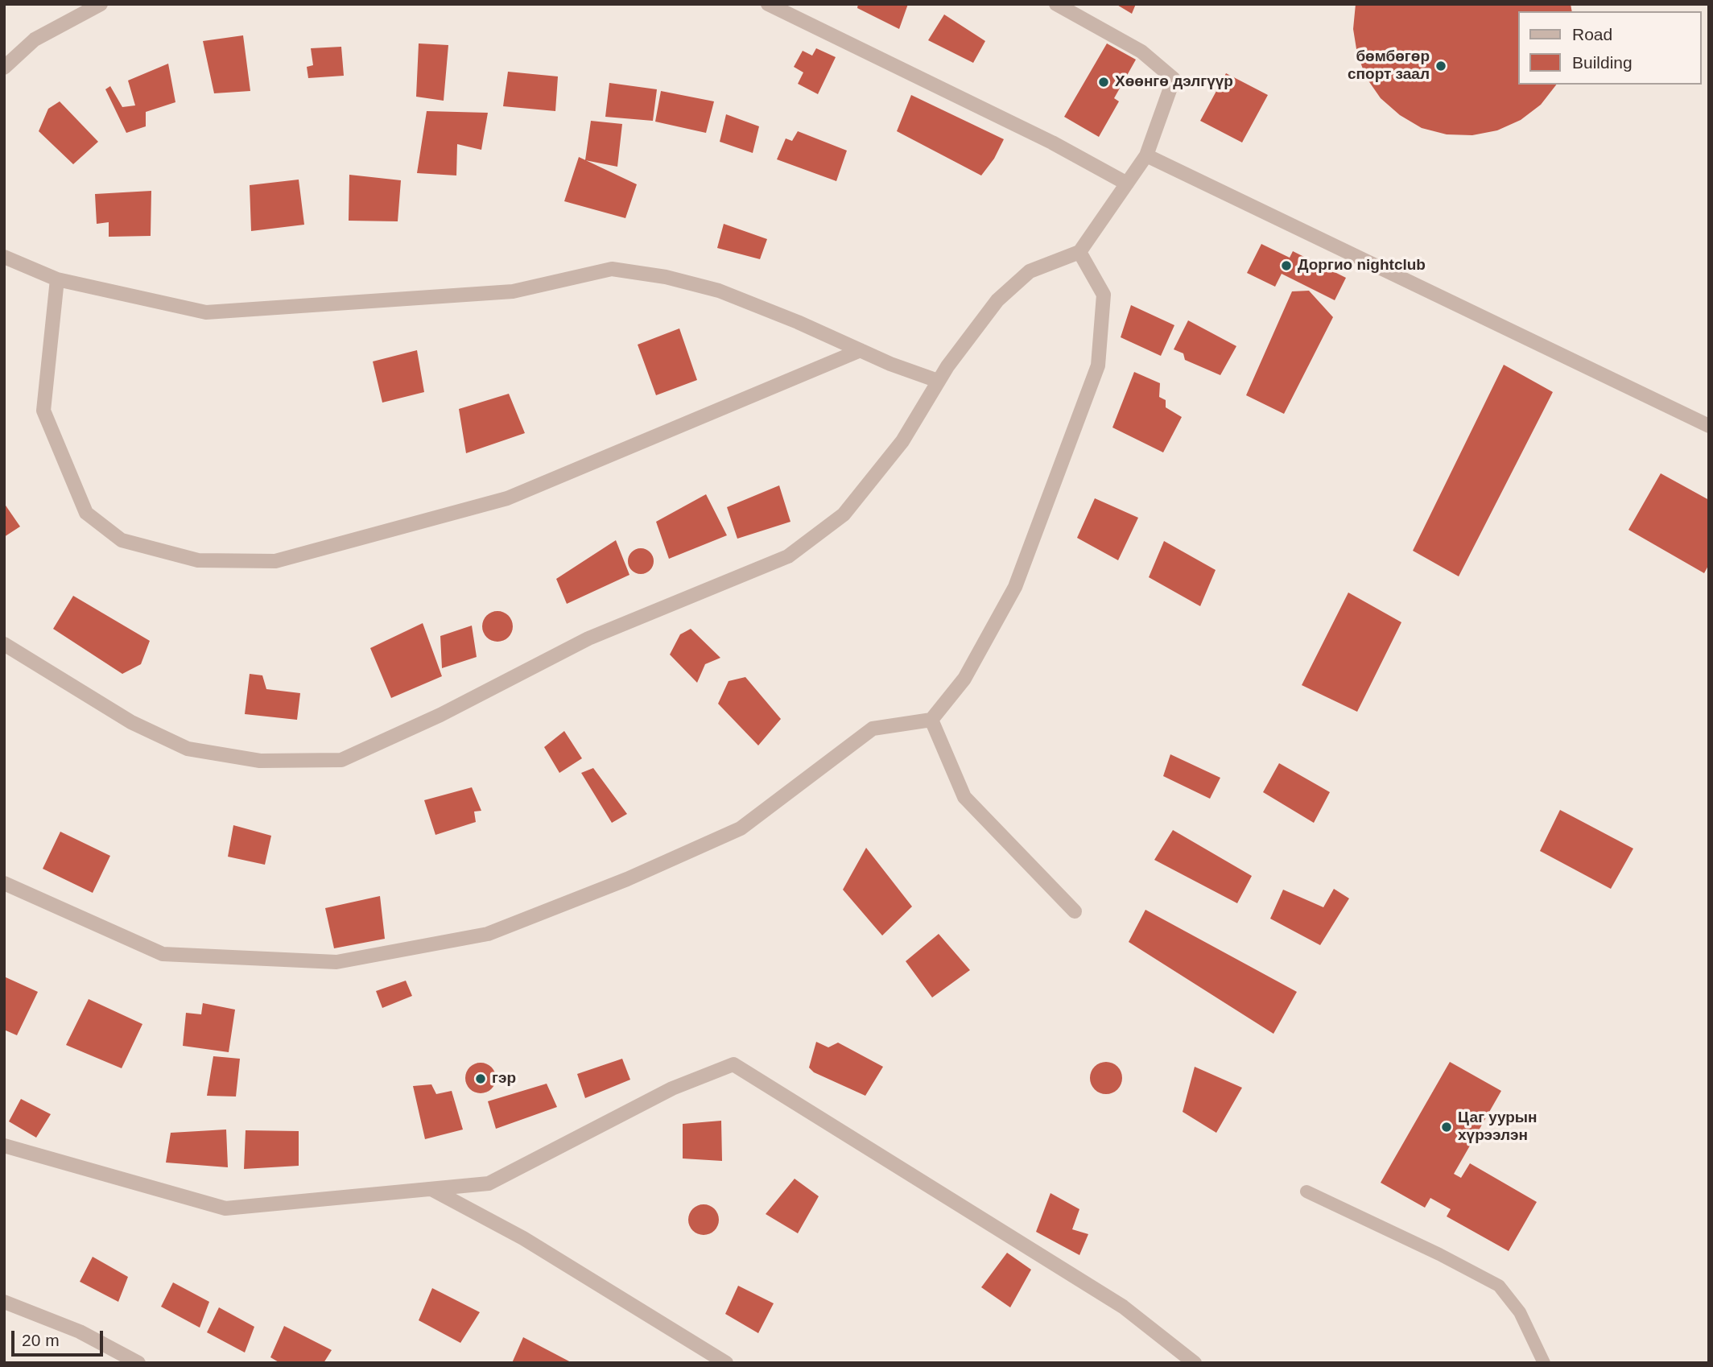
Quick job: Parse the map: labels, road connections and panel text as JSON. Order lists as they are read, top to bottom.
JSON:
{
  "places": [
    "бөмбөгөр спорт заал",
    "Хөөнгө дэлгүүр",
    "Доргио nightclub",
    "гэр",
    "Цаг уурын хүрээлэн"
  ],
  "legend": ["Road", "Building"],
  "scale_bar": "20 m"
}
